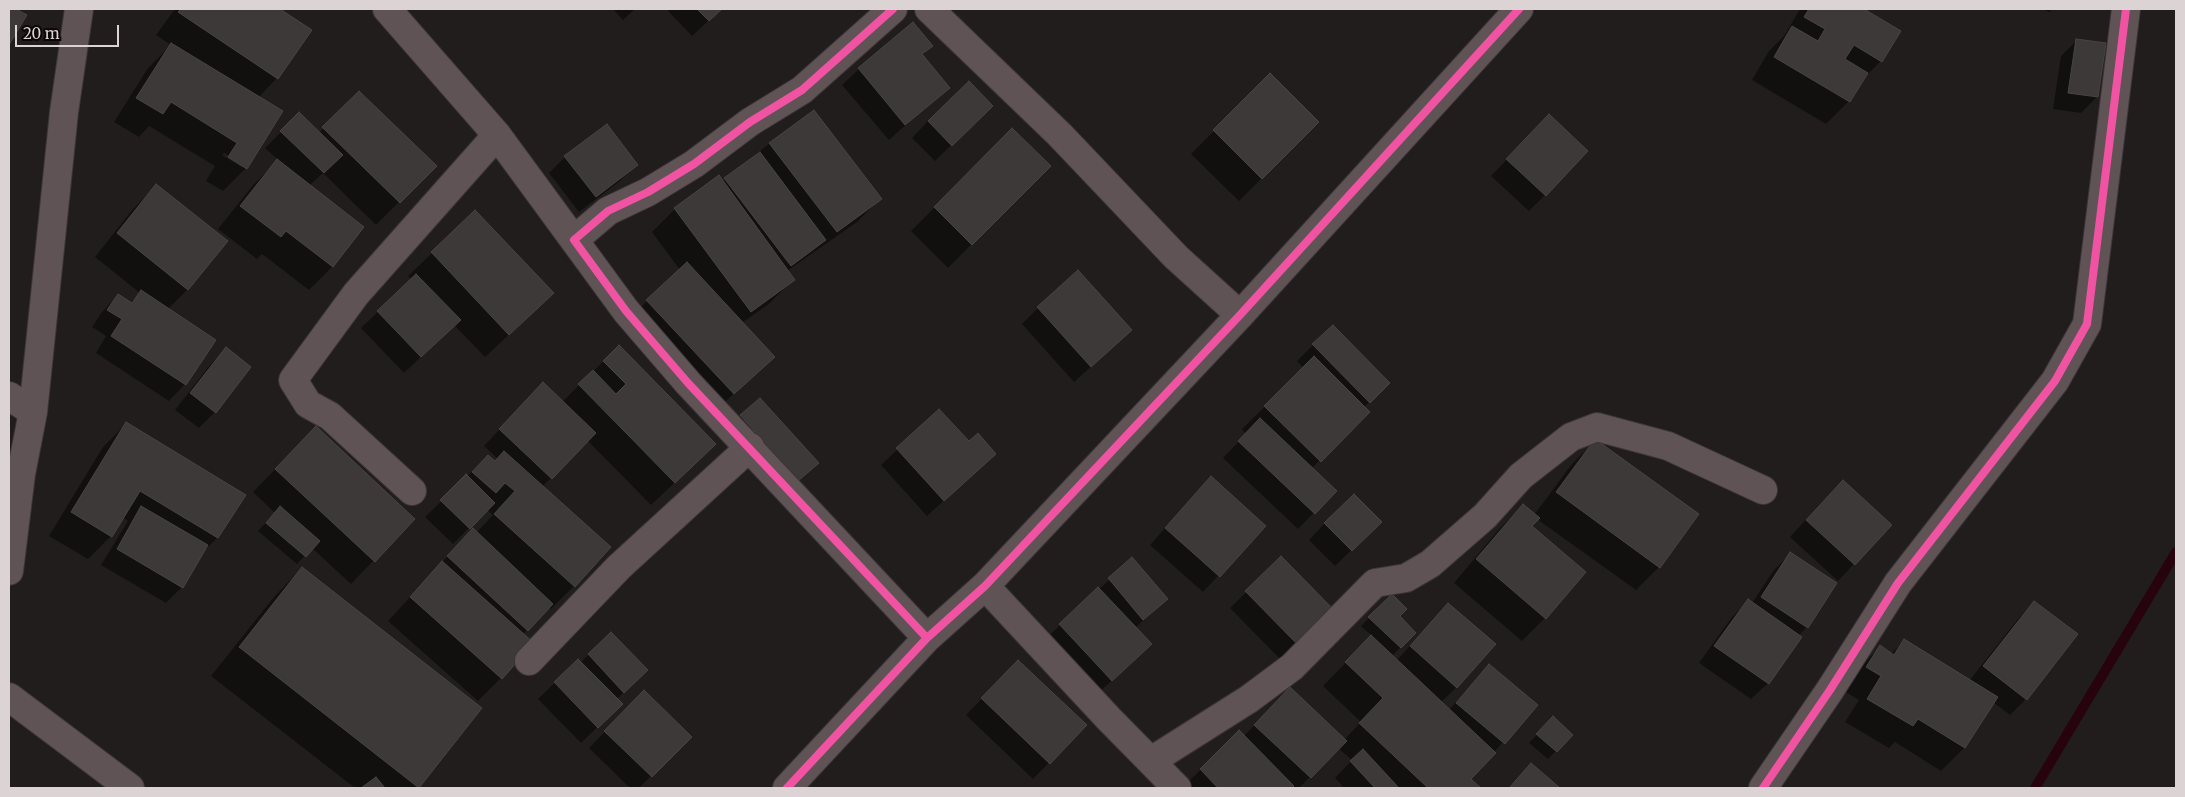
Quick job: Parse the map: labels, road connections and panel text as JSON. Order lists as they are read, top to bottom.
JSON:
{
  "scale_bar": "20 m"
}
